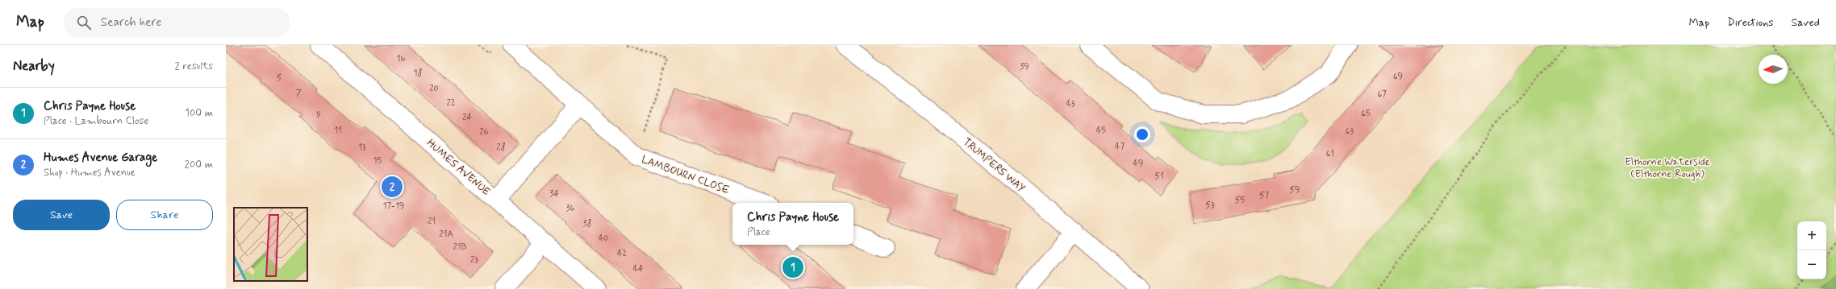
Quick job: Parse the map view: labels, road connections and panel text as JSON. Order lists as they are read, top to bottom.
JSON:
{
  "streets": {
    "street": ["TRUMPERS WAY", "HUMES AVENUE", "LAMBOURN CLOSE"]
  },
  "parks": ["Elthorne Waterside (Elthorne Rough)"],
  "house_numbers": [
    "16",
    "39",
    "18",
    "69",
    "5",
    "20",
    "7",
    "67",
    "22",
    "43",
    "65",
    "9",
    "24",
    "11",
    "45",
    "63",
    "26",
    "47",
    "13",
    "28",
    "61",
    "15",
    "49",
    "51",
    "59",
    "34",
    "57",
    "55",
    "53",
    "17-19",
    "36",
    "21",
    "38",
    "21A",
    "40",
    "21B",
    "42",
    "23",
    "44"
  ],
  "north": "left",
  "page": {
    "header": "Map",
    "search": "Search here",
    "nav": ["Map", "Directions", "Saved"],
    "heading": ["Nearby", "2 results"],
    "list": [
      {
        "mark": "1",
        "name": "Chris Payne House",
        "note": "Place · Lambourn Close",
        "value": "100 m"
      },
      {
        "mark": "2",
        "name": "Humes Avenue Garage",
        "note": "Shop · Humes Avenue",
        "value": "200 m"
      }
    ],
    "pins": ["2", "1"],
    "buttons": ["Save", "Share"],
    "popup": ["Chris Payne House", "Place"],
    "map_buttons": ["+", "−"]
  }
}
